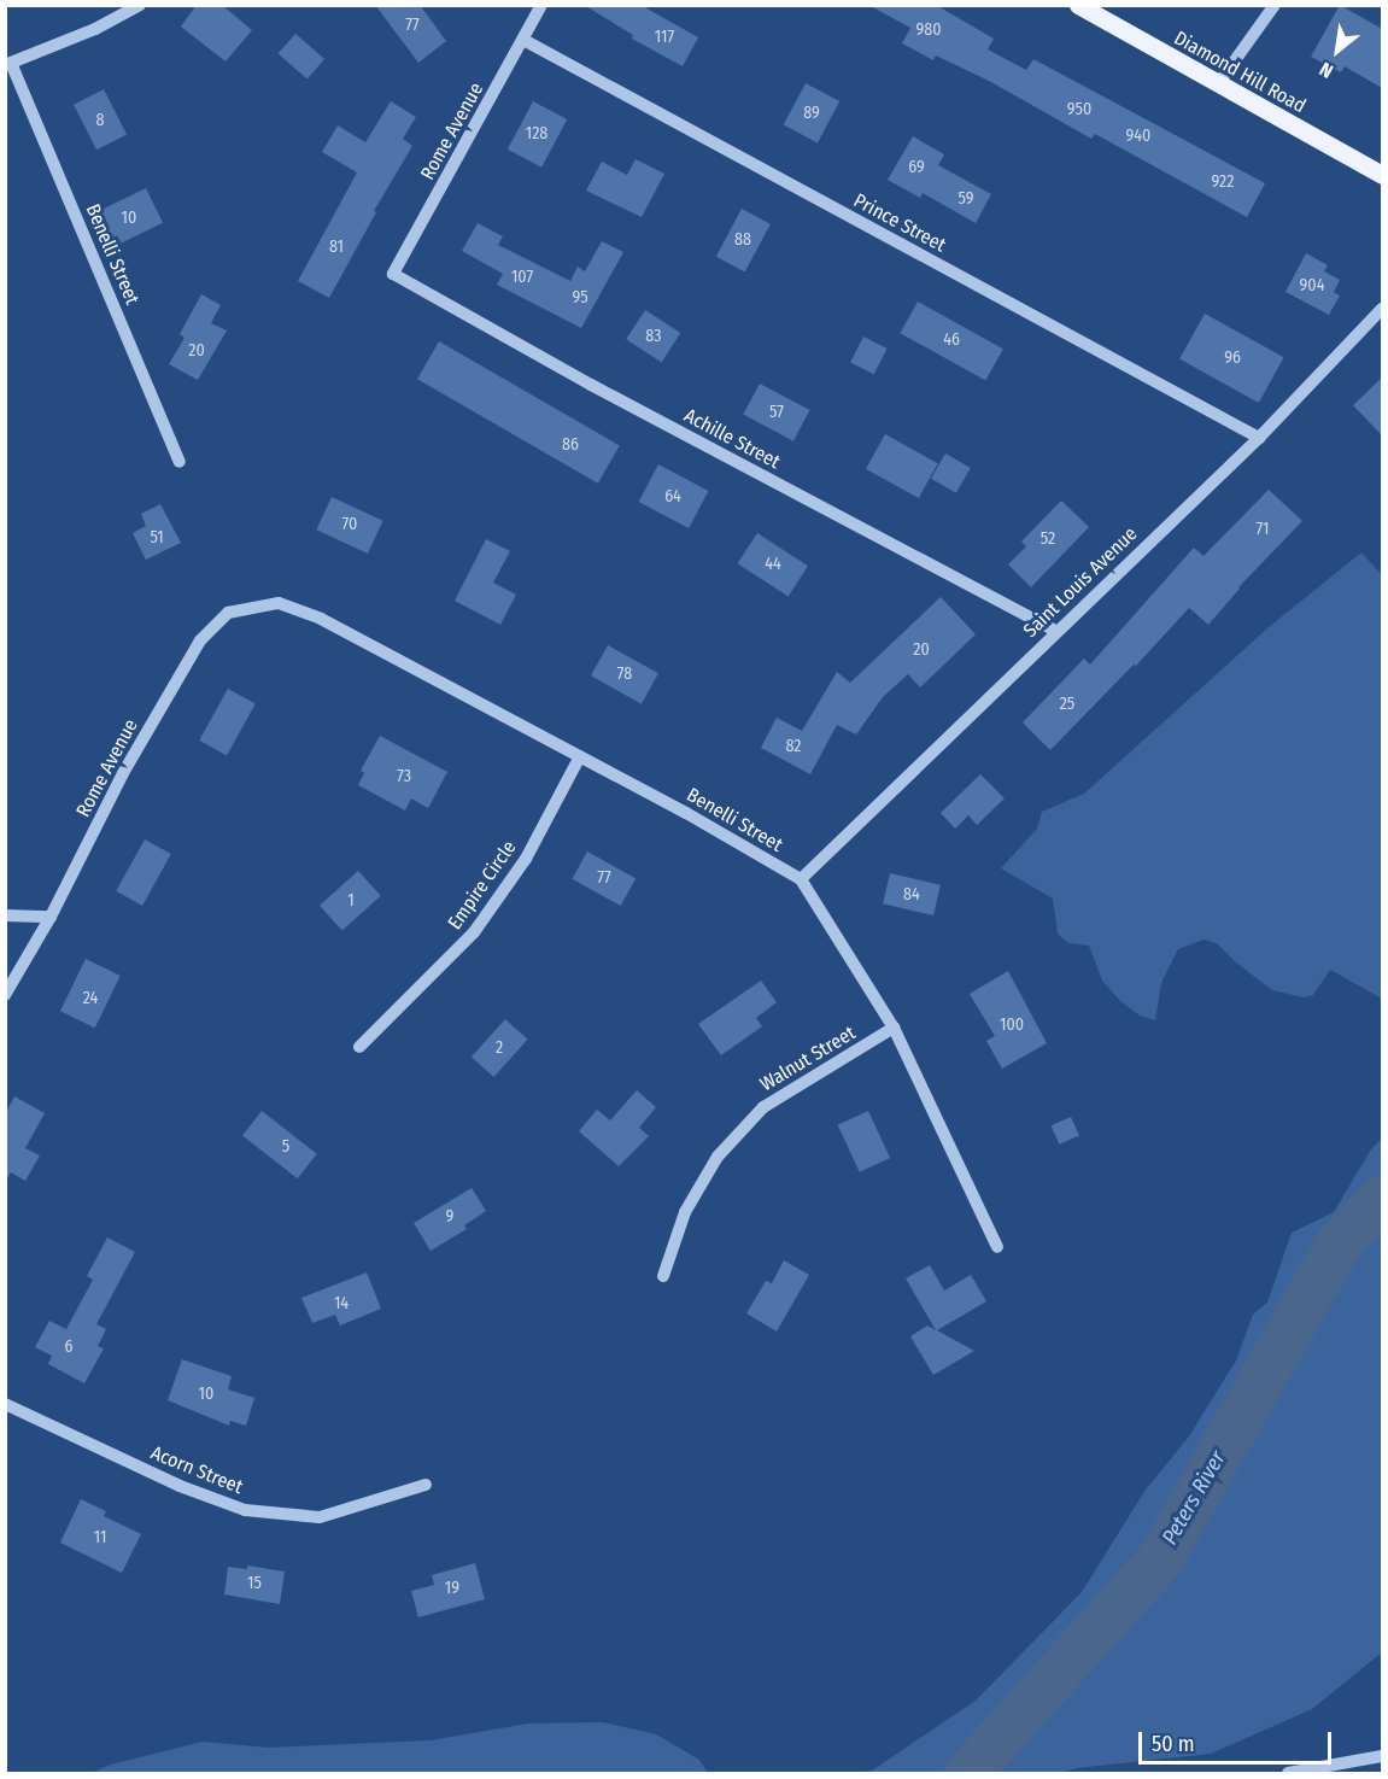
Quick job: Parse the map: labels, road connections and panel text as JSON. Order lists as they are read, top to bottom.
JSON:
{
  "streets": {
    "main road": ["Diamond Hill Road"],
    "street": [
      "Rome Avenue",
      "Prince Street",
      "Benelli Street",
      "Achille Street",
      "Saint Louis Avenue",
      "Empire Circle",
      "Walnut Street",
      "Acorn Street"
    ]
  },
  "crossings": [
    ["Rome Avenue", "Prince Street"],
    ["Rome Avenue", "Benelli Street"],
    ["Rome Avenue", "Achille Street"],
    ["Prince Street", "Saint Louis Avenue"],
    ["Benelli Street", "Saint Louis Avenue"],
    ["Benelli Street", "Empire Circle"],
    ["Benelli Street", "Walnut Street"],
    ["Achille Street", "Saint Louis Avenue"]
  ],
  "water": ["Peters River"],
  "house_numbers": [
    "77",
    "980",
    "117",
    "950",
    "89",
    "8",
    "128",
    "940",
    "69",
    "922",
    "59",
    "10",
    "88",
    "81",
    "107",
    "904",
    "95",
    "83",
    "46",
    "20",
    "96",
    "57",
    "86",
    "64",
    "70",
    "71",
    "51",
    "52",
    "44",
    "20",
    "78",
    "25",
    "82",
    "73",
    "77",
    "84",
    "1",
    "24",
    "100",
    "2",
    "5",
    "9",
    "14",
    "6",
    "10",
    "11",
    "15",
    "19"
  ],
  "scale_bar": "50 m",
  "north": "bottom left"
}
